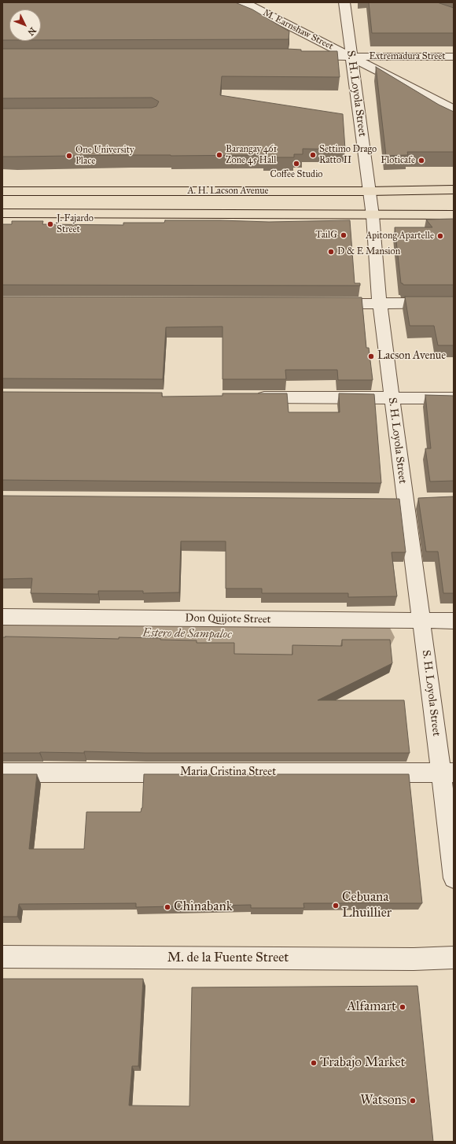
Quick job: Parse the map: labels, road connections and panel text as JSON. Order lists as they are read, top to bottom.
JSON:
{
  "streets": {
    "main road": ["A. H. Lacson Avenue"],
    "street": [
      "M. Earnshaw Street",
      "Extremadura Street",
      "S. H. Loyola Street",
      "Don Quijote Street",
      "Maria Cristina Street",
      "M. de la Fuente Street"
    ]
  },
  "crossings": [
    ["M. Earnshaw Street", "Extremadura Street"],
    ["M. Earnshaw Street", "S. H. Loyola Street"],
    ["Extremadura Street", "S. H. Loyola Street"],
    ["S. H. Loyola Street", "A. H. Lacson Avenue"],
    ["S. H. Loyola Street", "Don Quijote Street"],
    ["S. H. Loyola Street", "Maria Cristina Street"]
  ],
  "water": ["Estero de Sampaloc"],
  "places": [
    "Barangay 461 Zone 45 Hall",
    "Settimo Drago Ratto II",
    "One University Place",
    "Floticafe",
    "Coffee Studio",
    "J. Fajardo Street",
    "TailG",
    "Apitong Apartelle",
    "D & E Mansion",
    "Lacson Avenue",
    "Cebuana Lhuillier",
    "Chinabank",
    "Alfamart",
    "Trabajo Market",
    "Watsons"
  ],
  "north": "bottom right"
}
